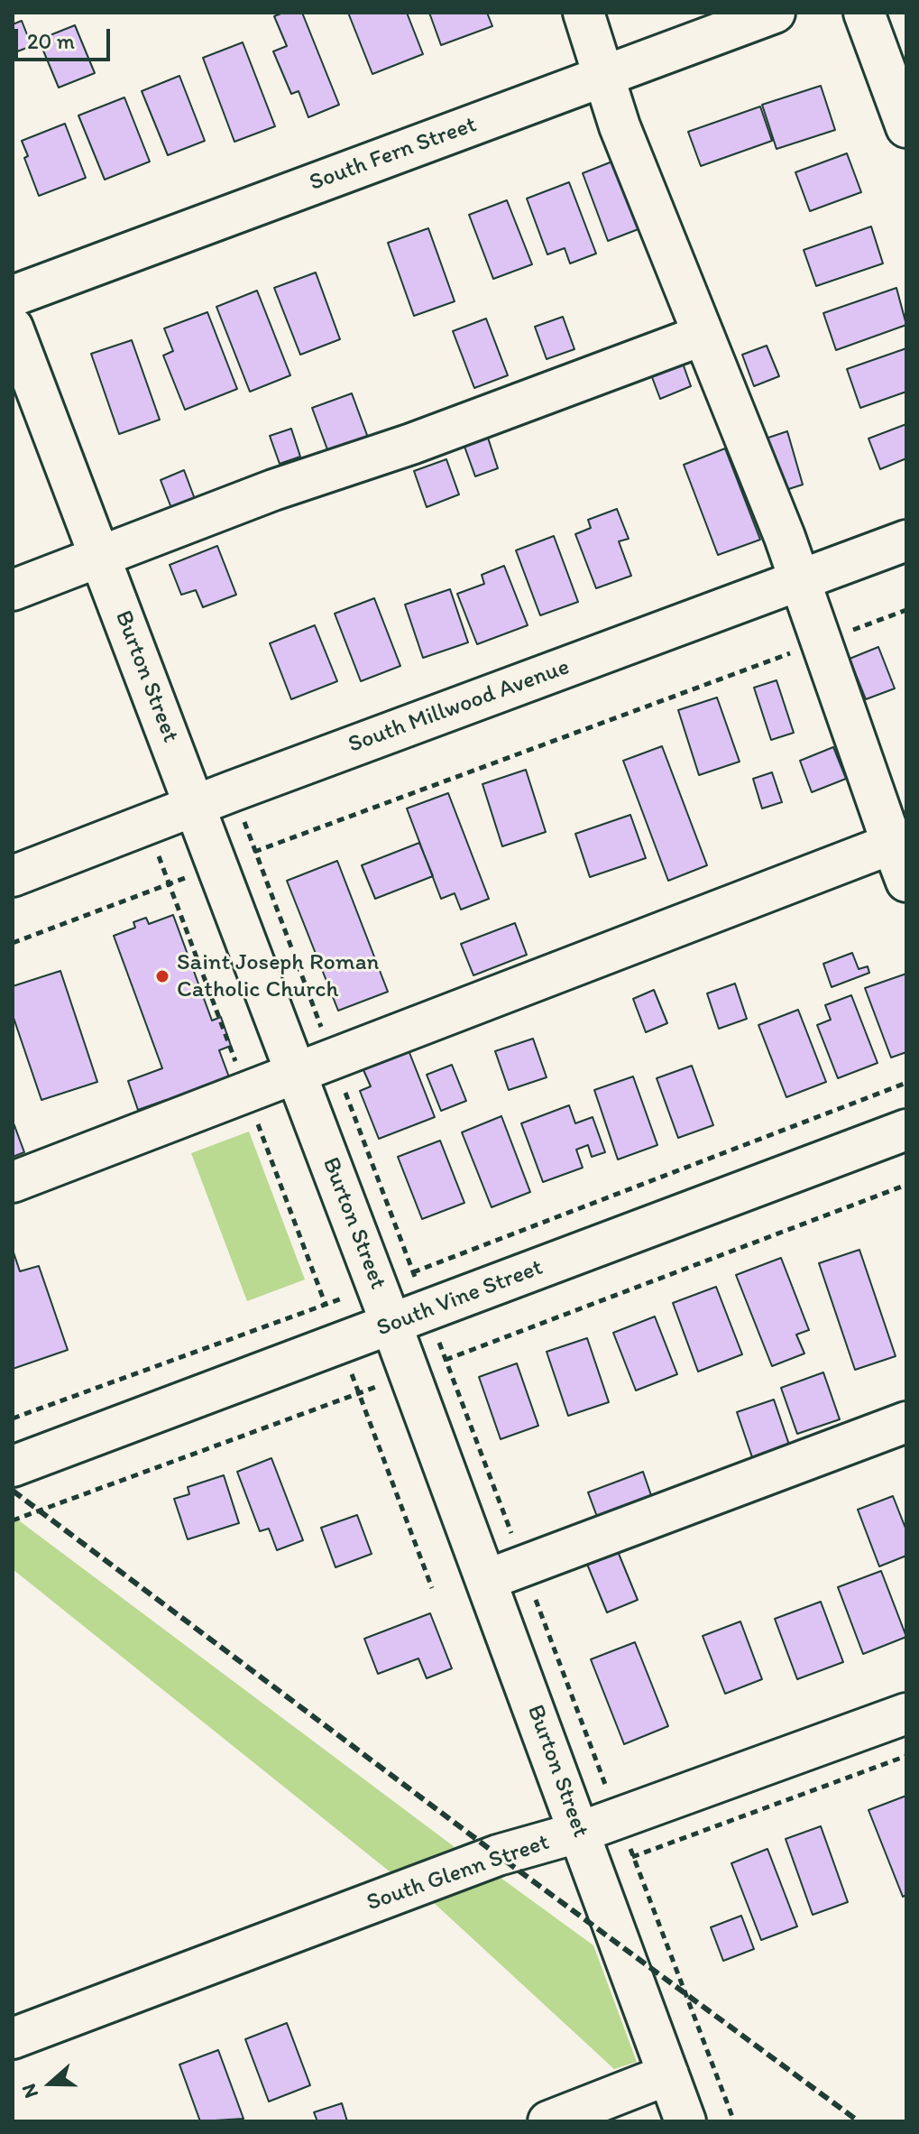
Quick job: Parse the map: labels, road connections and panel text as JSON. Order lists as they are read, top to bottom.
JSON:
{
  "streets": {
    "street": [
      "South Fern Street",
      "Burton Street",
      "South Millwood Avenue",
      "South Vine Street",
      "South Glenn Street"
    ]
  },
  "crossings": [
    ["Burton Street", "South Millwood Avenue"],
    ["Burton Street", "South Vine Street"],
    ["Burton Street", "South Glenn Street"]
  ],
  "places": ["Saint Joseph Roman Catholic Church"],
  "scale_bar": "20 m",
  "north": "left"
}
